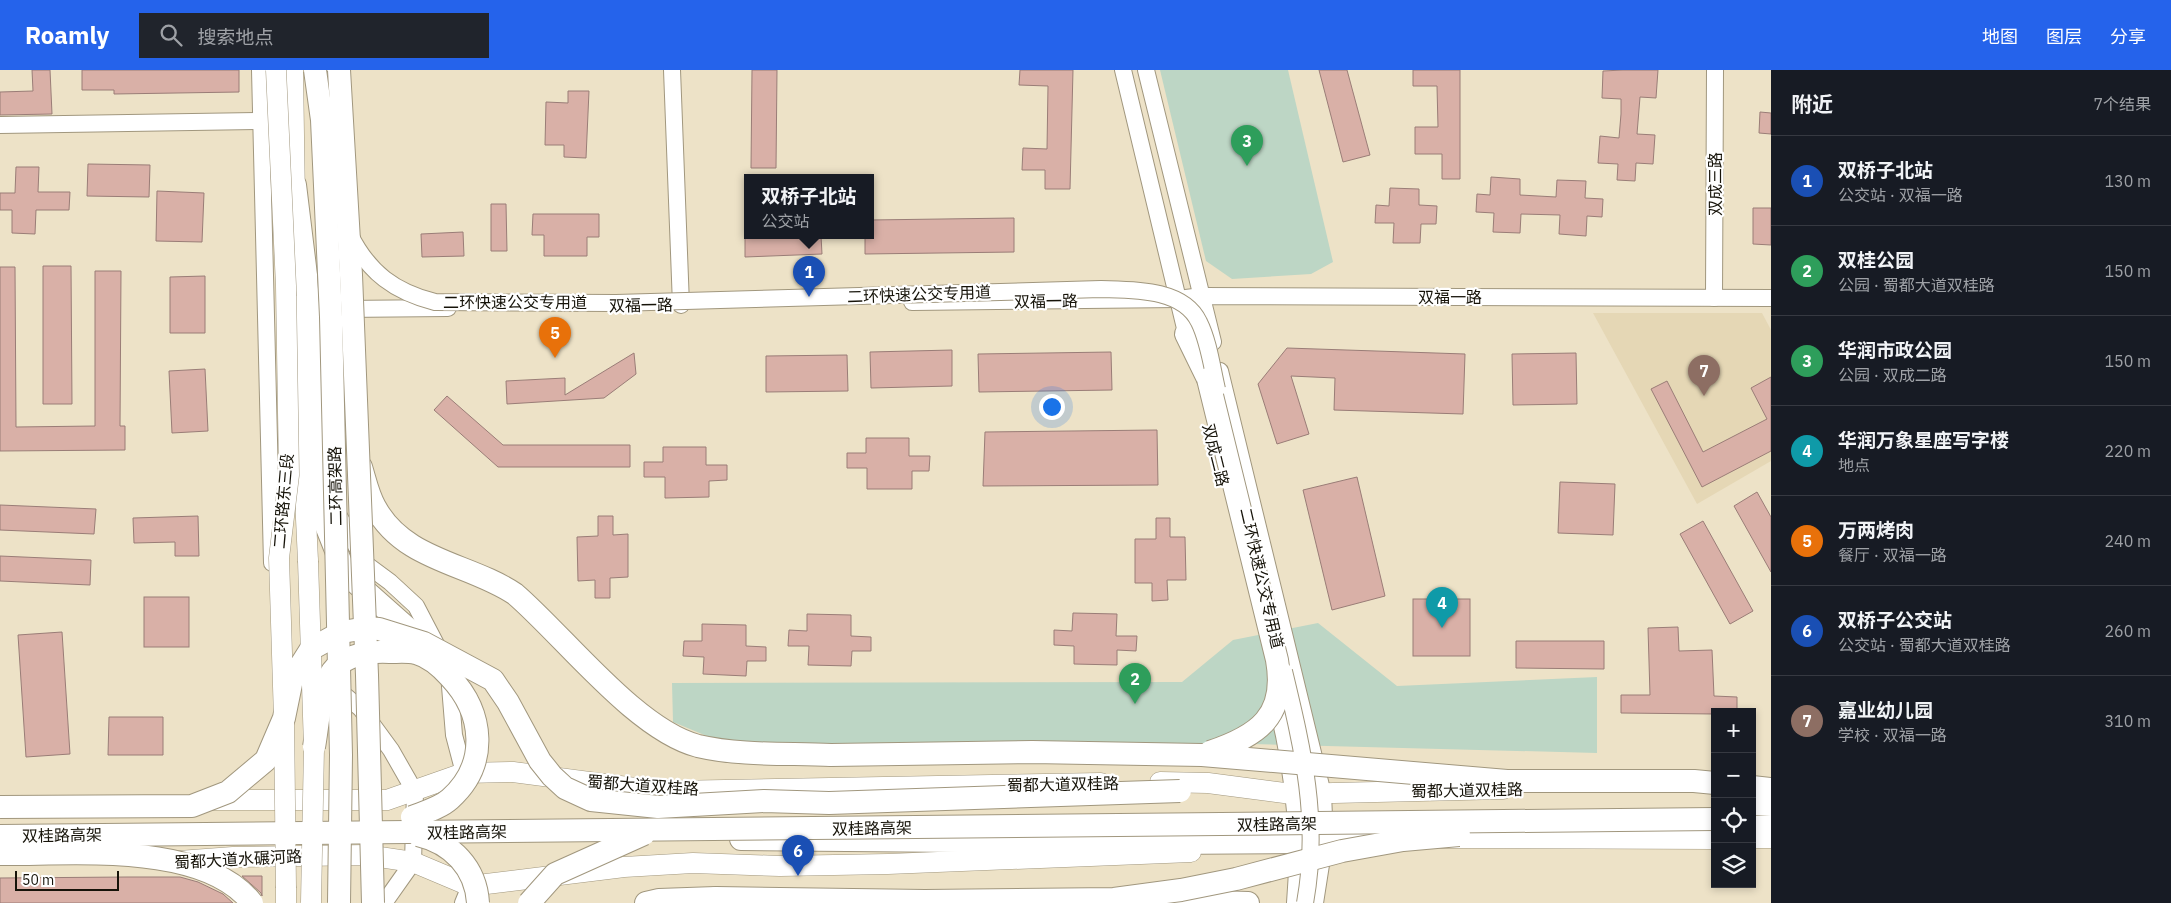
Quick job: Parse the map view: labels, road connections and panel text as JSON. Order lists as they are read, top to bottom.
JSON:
{
  "streets": {
    "highway": ["二环高架路", "双桂路高架"],
    "main road": ["二环路东三段", "蜀都大道双桂路", "蜀都大道水碾河路"],
    "street": [
      "双成三路",
      "二环快速公交专用道",
      "双福一路",
      "双成二路"
    ]
  },
  "crossings": [
    ["双成三路", "双福一路"],
    ["双福一路", "双成二路"],
    ["双成二路", "蜀都大道双桂路"]
  ],
  "scale_bar": "50 m",
  "page": {
    "header": "Roamly",
    "search": "搜索地点",
    "nav": ["地图", "图层", "分享"],
    "heading": ["附近", "7个结果"],
    "pins": [
      "3",
      "1",
      "5",
      "7",
      "4",
      "2",
      "6"
    ],
    "list": [
      {
        "mark": "1",
        "name": "双桥子北站",
        "note": "公交站 · 双福一路",
        "value": "130 m"
      },
      {
        "mark": "2",
        "name": "双桂公园",
        "note": "公园 · 蜀都大道双桂路",
        "value": "150 m"
      },
      {
        "mark": "3",
        "name": "华润市政公园",
        "note": "公园 · 双成二路",
        "value": "150 m"
      },
      {
        "mark": "4",
        "name": "华润万象星座写字楼",
        "note": "地点",
        "value": "220 m"
      },
      {
        "mark": "5",
        "name": "万两烤肉",
        "note": "餐厅 · 双福一路",
        "value": "240 m"
      },
      {
        "mark": "6",
        "name": "双桥子公交站",
        "note": "公交站 · 蜀都大道双桂路",
        "value": "260 m"
      },
      {
        "mark": "7",
        "name": "嘉业幼儿园",
        "note": "学校 · 双福一路",
        "value": "310 m"
      }
    ],
    "popup": ["双桥子北站", "公交站"],
    "map_buttons": ["+", "−"],
    "scale": "50 m"
  }
}
